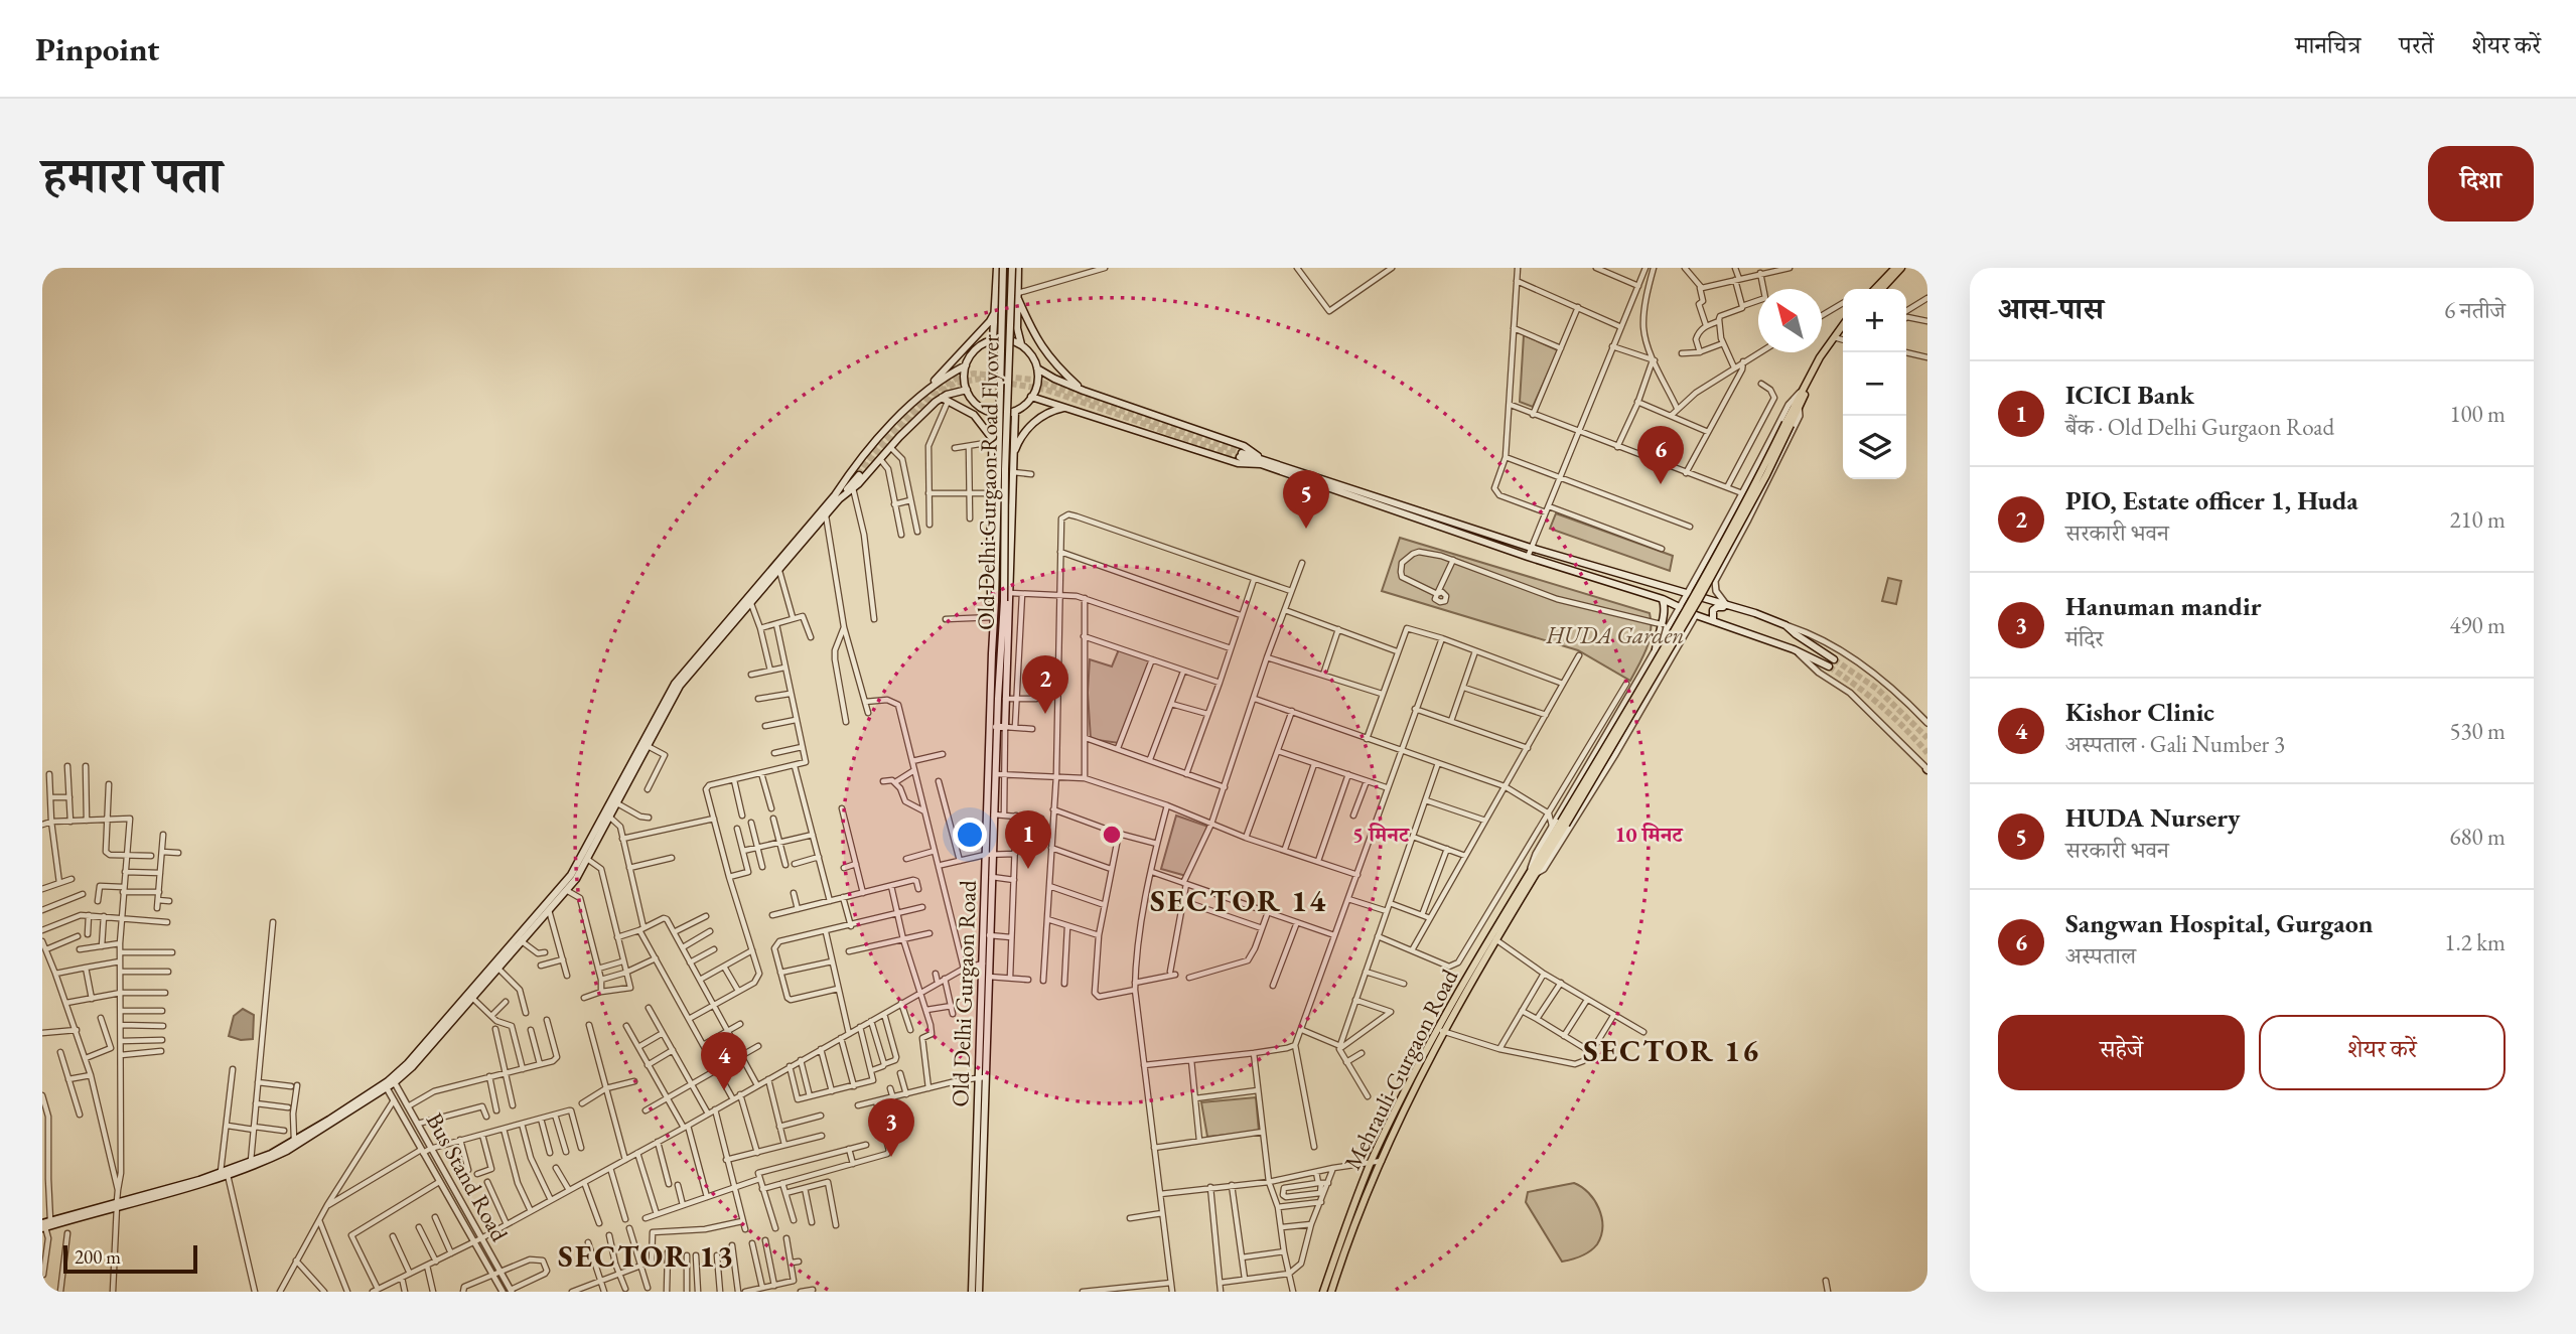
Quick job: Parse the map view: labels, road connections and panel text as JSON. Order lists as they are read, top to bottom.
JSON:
{
  "streets": {
    "main road": ["Old Delhi Gurgaon Road Flyover", "Old Delhi Gurgaon Road", "Mehrauli-Gurgaon Road"],
    "street": ["Bus Stand Road"]
  },
  "crossings": [
    ["Old Delhi Gurgaon Road Flyover", "Old Delhi Gurgaon Road"]
  ],
  "districts": ["SECTOR 14", "SECTOR 16", "SECTOR 13"],
  "parks": ["HUDA Garden"],
  "scale_bar": "200 m",
  "north": "top left",
  "page": {
    "header": "Pinpoint",
    "nav": ["मानचित्र", "परतें", "शेयर करें"],
    "title": "हमारा पता",
    "buttons": [
      "दिशा",
      ["सहेजें", "शेयर करें"]
    ],
    "heading": ["आस-पास", "6 नतीजे"],
    "map_buttons": ["+", "−"],
    "list": [
      {
        "mark": "1",
        "name": "ICICI Bank",
        "note": "बैंक · Old Delhi Gurgaon Road",
        "value": "100 m"
      },
      {
        "mark": "2",
        "name": "PIO, Estate officer 1, Huda",
        "note": "सरकारी भवन",
        "value": "210 m"
      },
      {
        "mark": "3",
        "name": "Hanuman mandir",
        "note": "मंदिर",
        "value": "490 m"
      },
      {
        "mark": "4",
        "name": "Kishor Clinic",
        "note": "अस्पताल · Gali Number 3",
        "value": "530 m"
      },
      {
        "mark": "5",
        "name": "HUDA Nursery",
        "note": "सरकारी भवन",
        "value": "680 m"
      },
      {
        "mark": "6",
        "name": "Sangwan Hospital, Gurgaon",
        "note": "अस्पताल",
        "value": "1.2 km"
      }
    ],
    "pins": [
      "6",
      "5",
      "2",
      "1",
      "4",
      "3"
    ],
    "scale": "200 m"
  },
  "rings": ["5 मिनट", "10 मिनट"]
}
